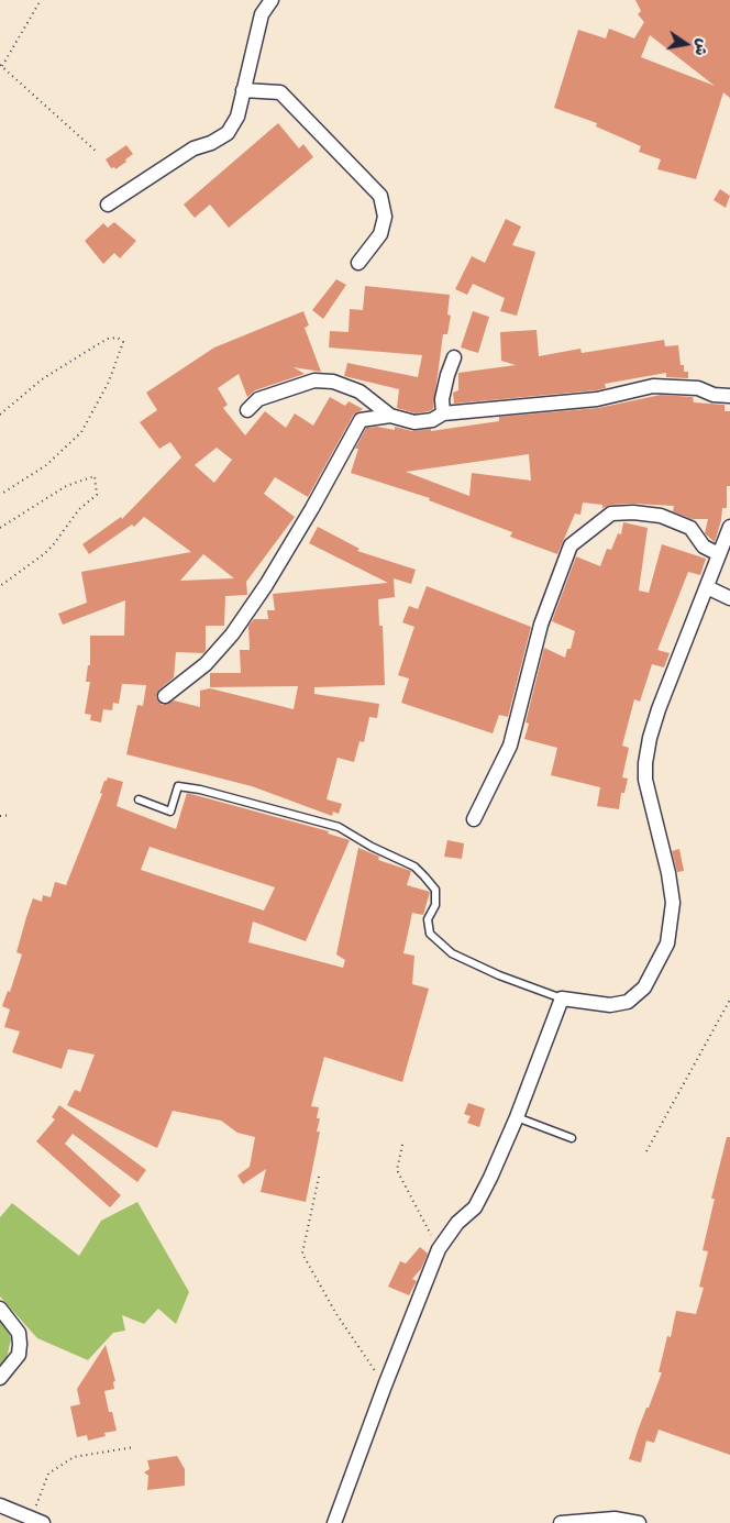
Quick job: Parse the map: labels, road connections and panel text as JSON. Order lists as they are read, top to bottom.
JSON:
{
  "north": "right"
}
